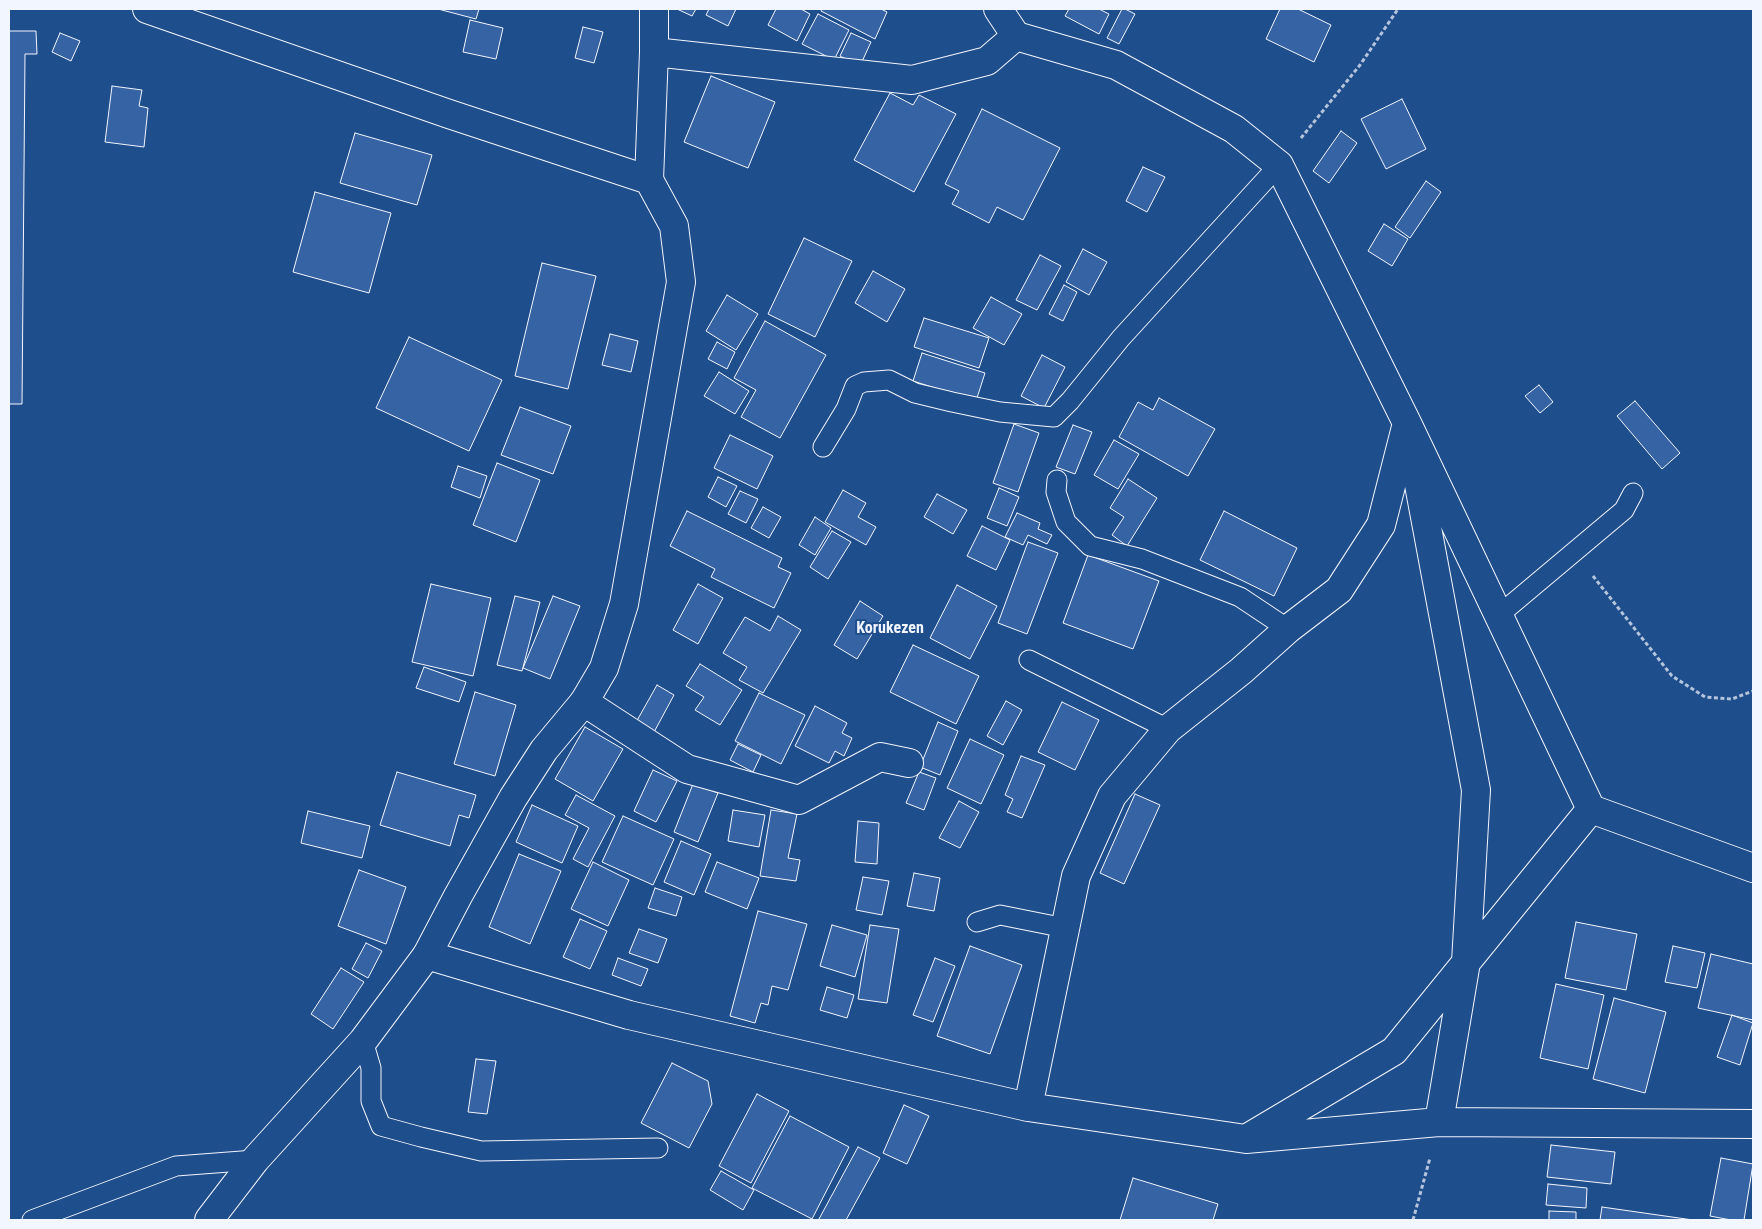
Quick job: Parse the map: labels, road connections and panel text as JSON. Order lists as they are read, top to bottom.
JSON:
{
  "districts": ["Korukezen"]
}
